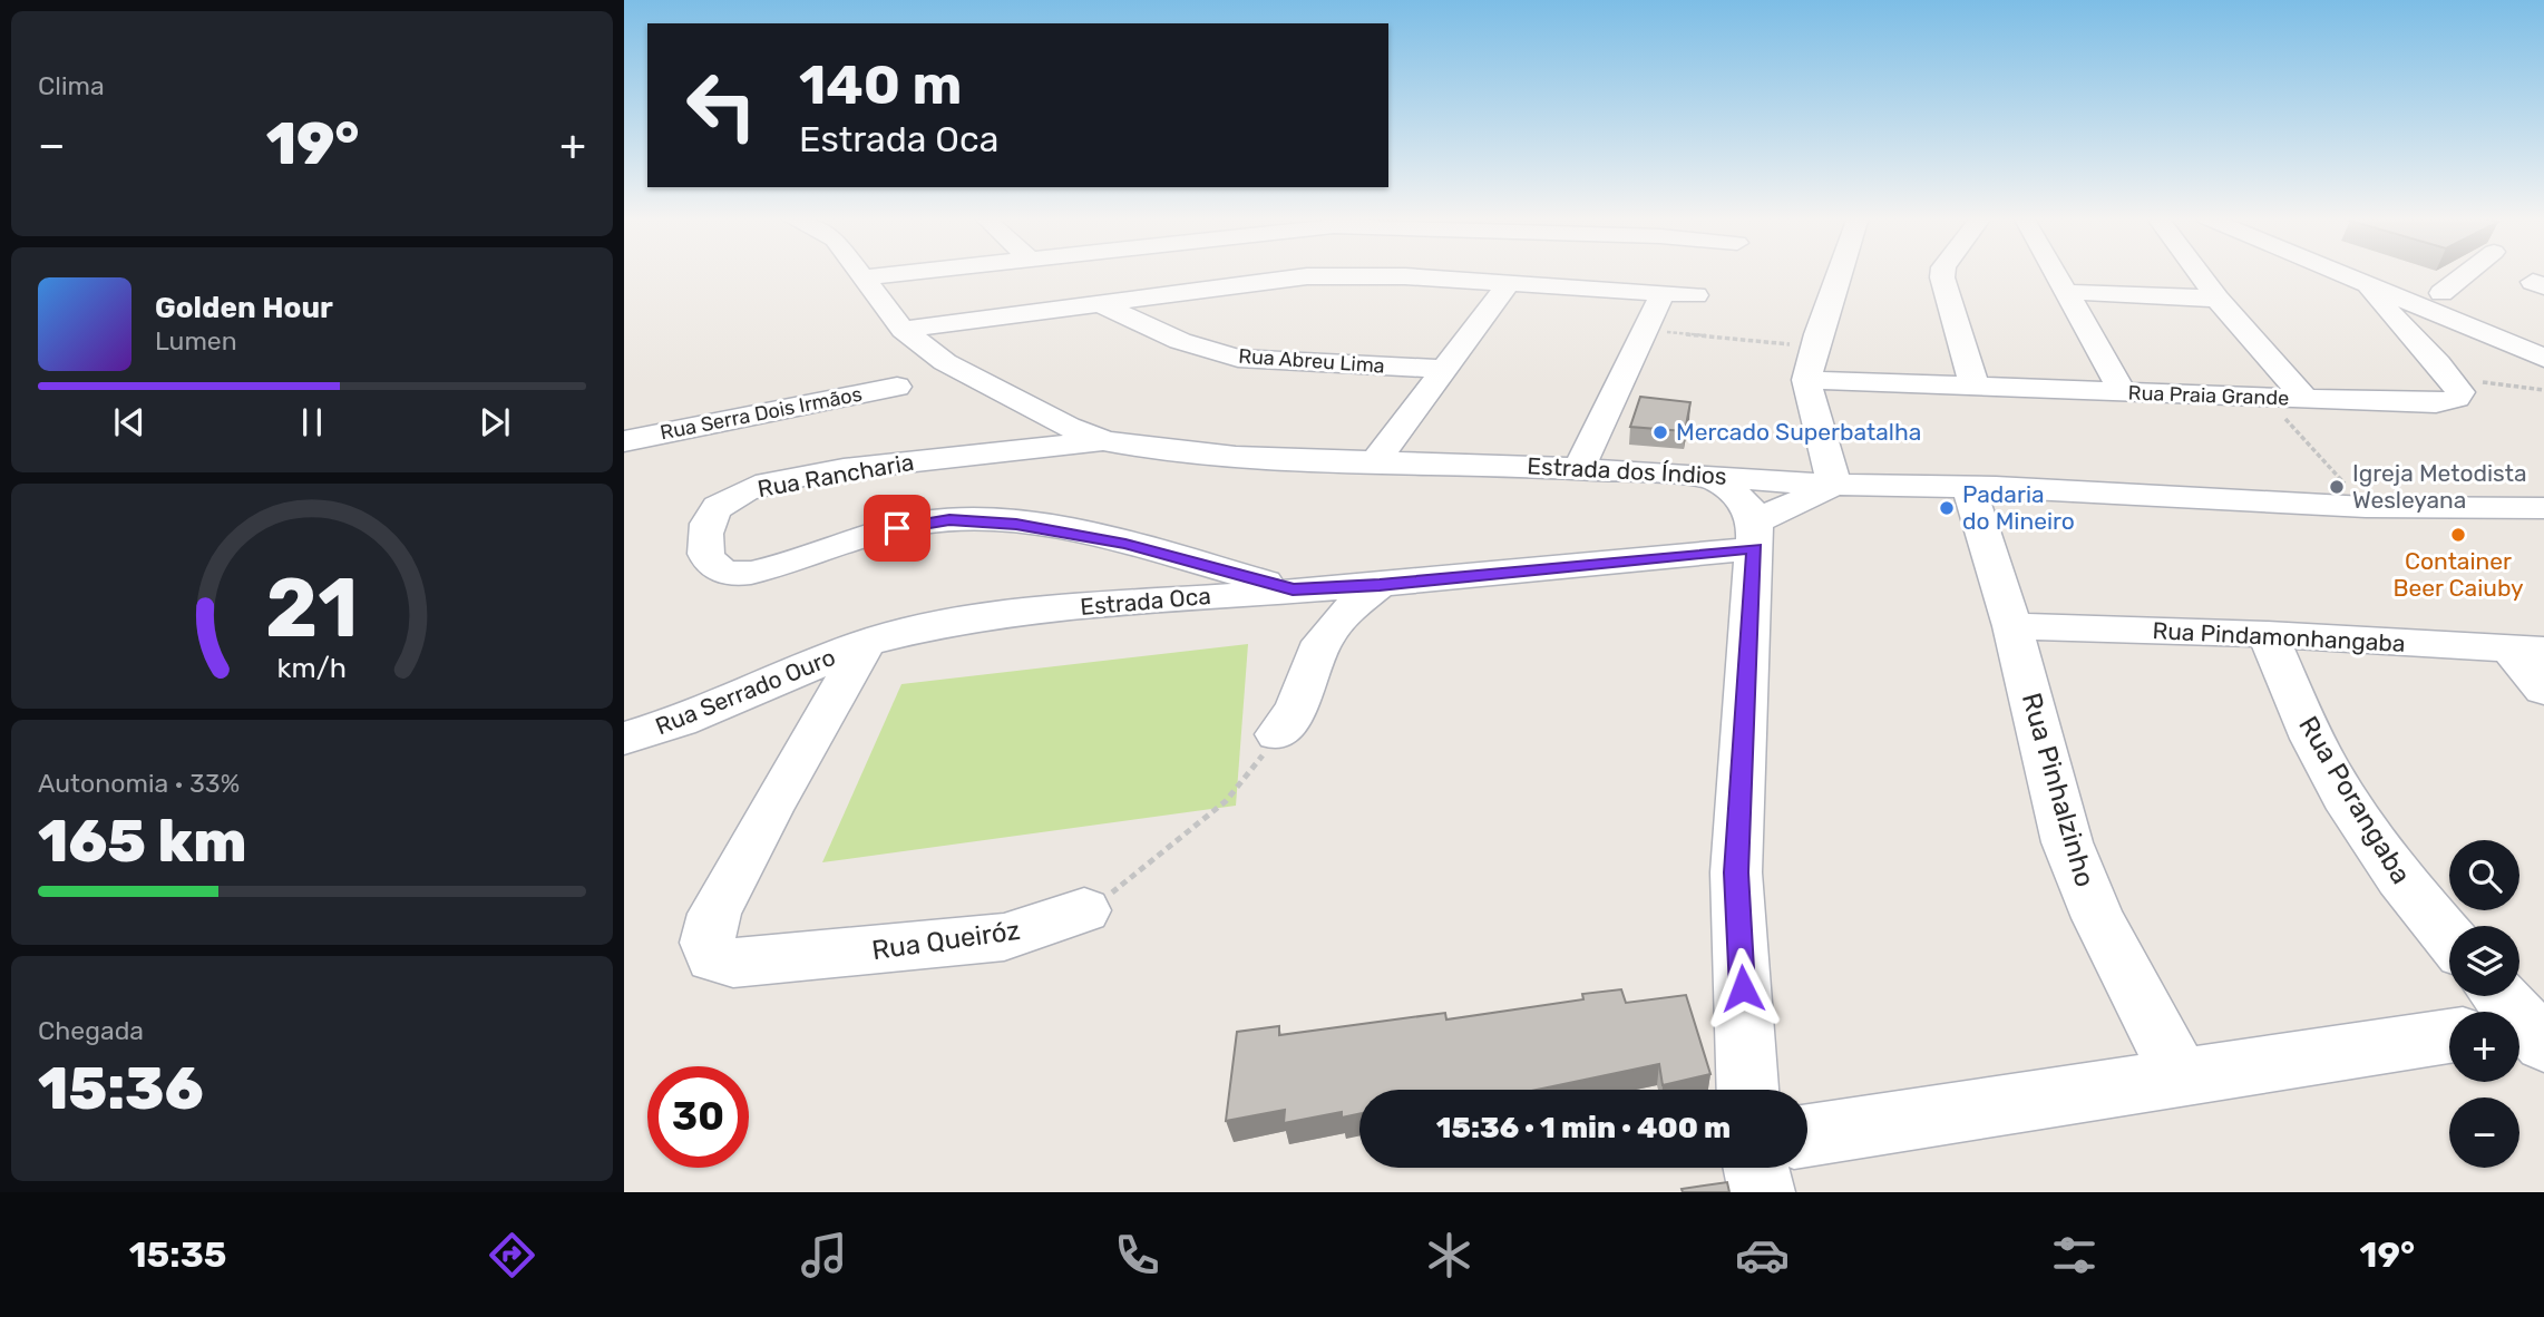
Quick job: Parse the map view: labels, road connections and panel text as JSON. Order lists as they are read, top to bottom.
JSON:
{
  "streets": {
    "street": [
      "Rua Abreu Lima",
      "Rua Praia Grande",
      "Rua Serra Dois Irmãos",
      "Estrada dos Índios",
      "Rua Rancharia",
      "Estrada Oca",
      "Rua Pindamonhangaba",
      "Rua Serrado Ouro",
      "Rua Pinhalzinho",
      "Rua Porangaba",
      "Rua Queiróz"
    ]
  },
  "crossings": [
    ["Estrada dos Índios", "Rua Rancharia"],
    ["Estrada dos Índios", "Estrada Oca"],
    ["Estrada dos Índios", "Rua Pinhalzinho"],
    ["Rua Rancharia", "Estrada Oca"],
    ["Estrada Oca", "Rua Serrado Ouro"],
    ["Estrada Oca", "Rua Queiróz"],
    ["Rua Pindamonhangaba", "Rua Pinhalzinho"],
    ["Rua Pindamonhangaba", "Rua Porangaba"],
    ["Rua Serrado Ouro", "Rua Queiróz"]
  ],
  "places": [
    "Mercado Superbatalha",
    "Igreja Metodista Wesleyana",
    "Padaria do Mineiro",
    "Container Beer Caiuby"
  ],
  "page": {
    "tile": [
      "Clima",
      ["Autonomia · 33%", "165 km"],
      ["Chegada", "15:36"]
    ],
    "turn": ["140 m", "Estrada Oca"],
    "heat": ["−", "19°", "+"],
    "song": ["Golden Hour", "Lumen"],
    "map_buttons": ["+", "−"],
    "limit": "30",
    "trip": "15:36 · 1 min · 400 m",
    "tabs": ["15:35", "19°"],
    "gauge": ["21", "km/h"]
  }
}
